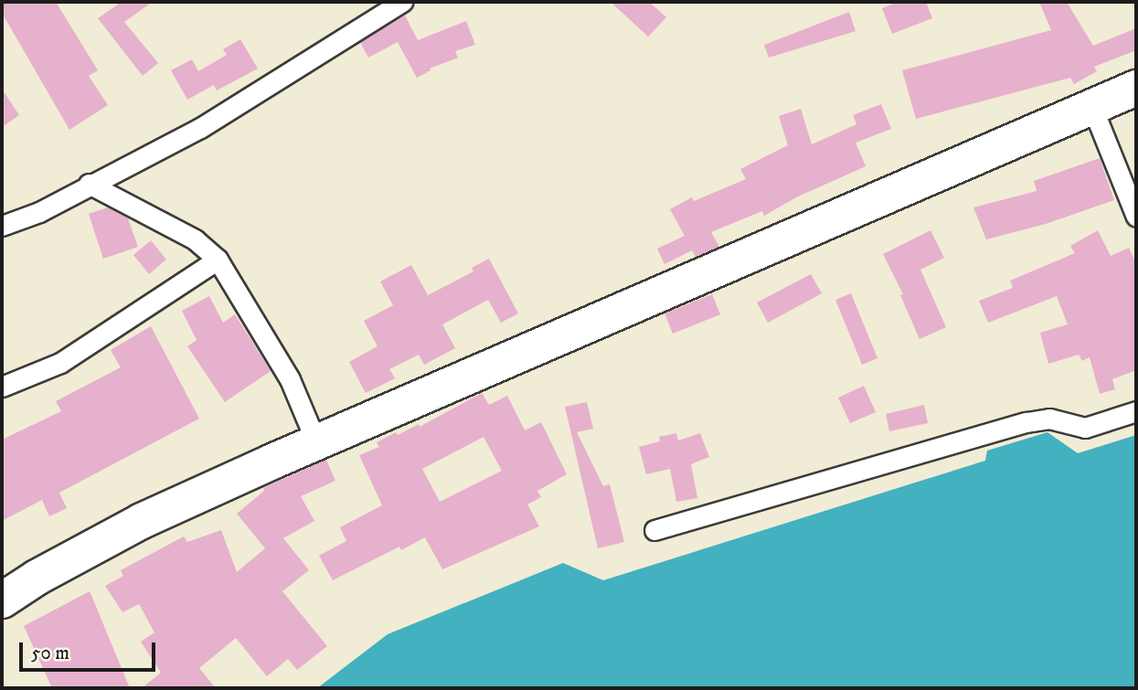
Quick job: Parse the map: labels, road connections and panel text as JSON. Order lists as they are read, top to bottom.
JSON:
{
  "scale_bar": "50 m"
}
